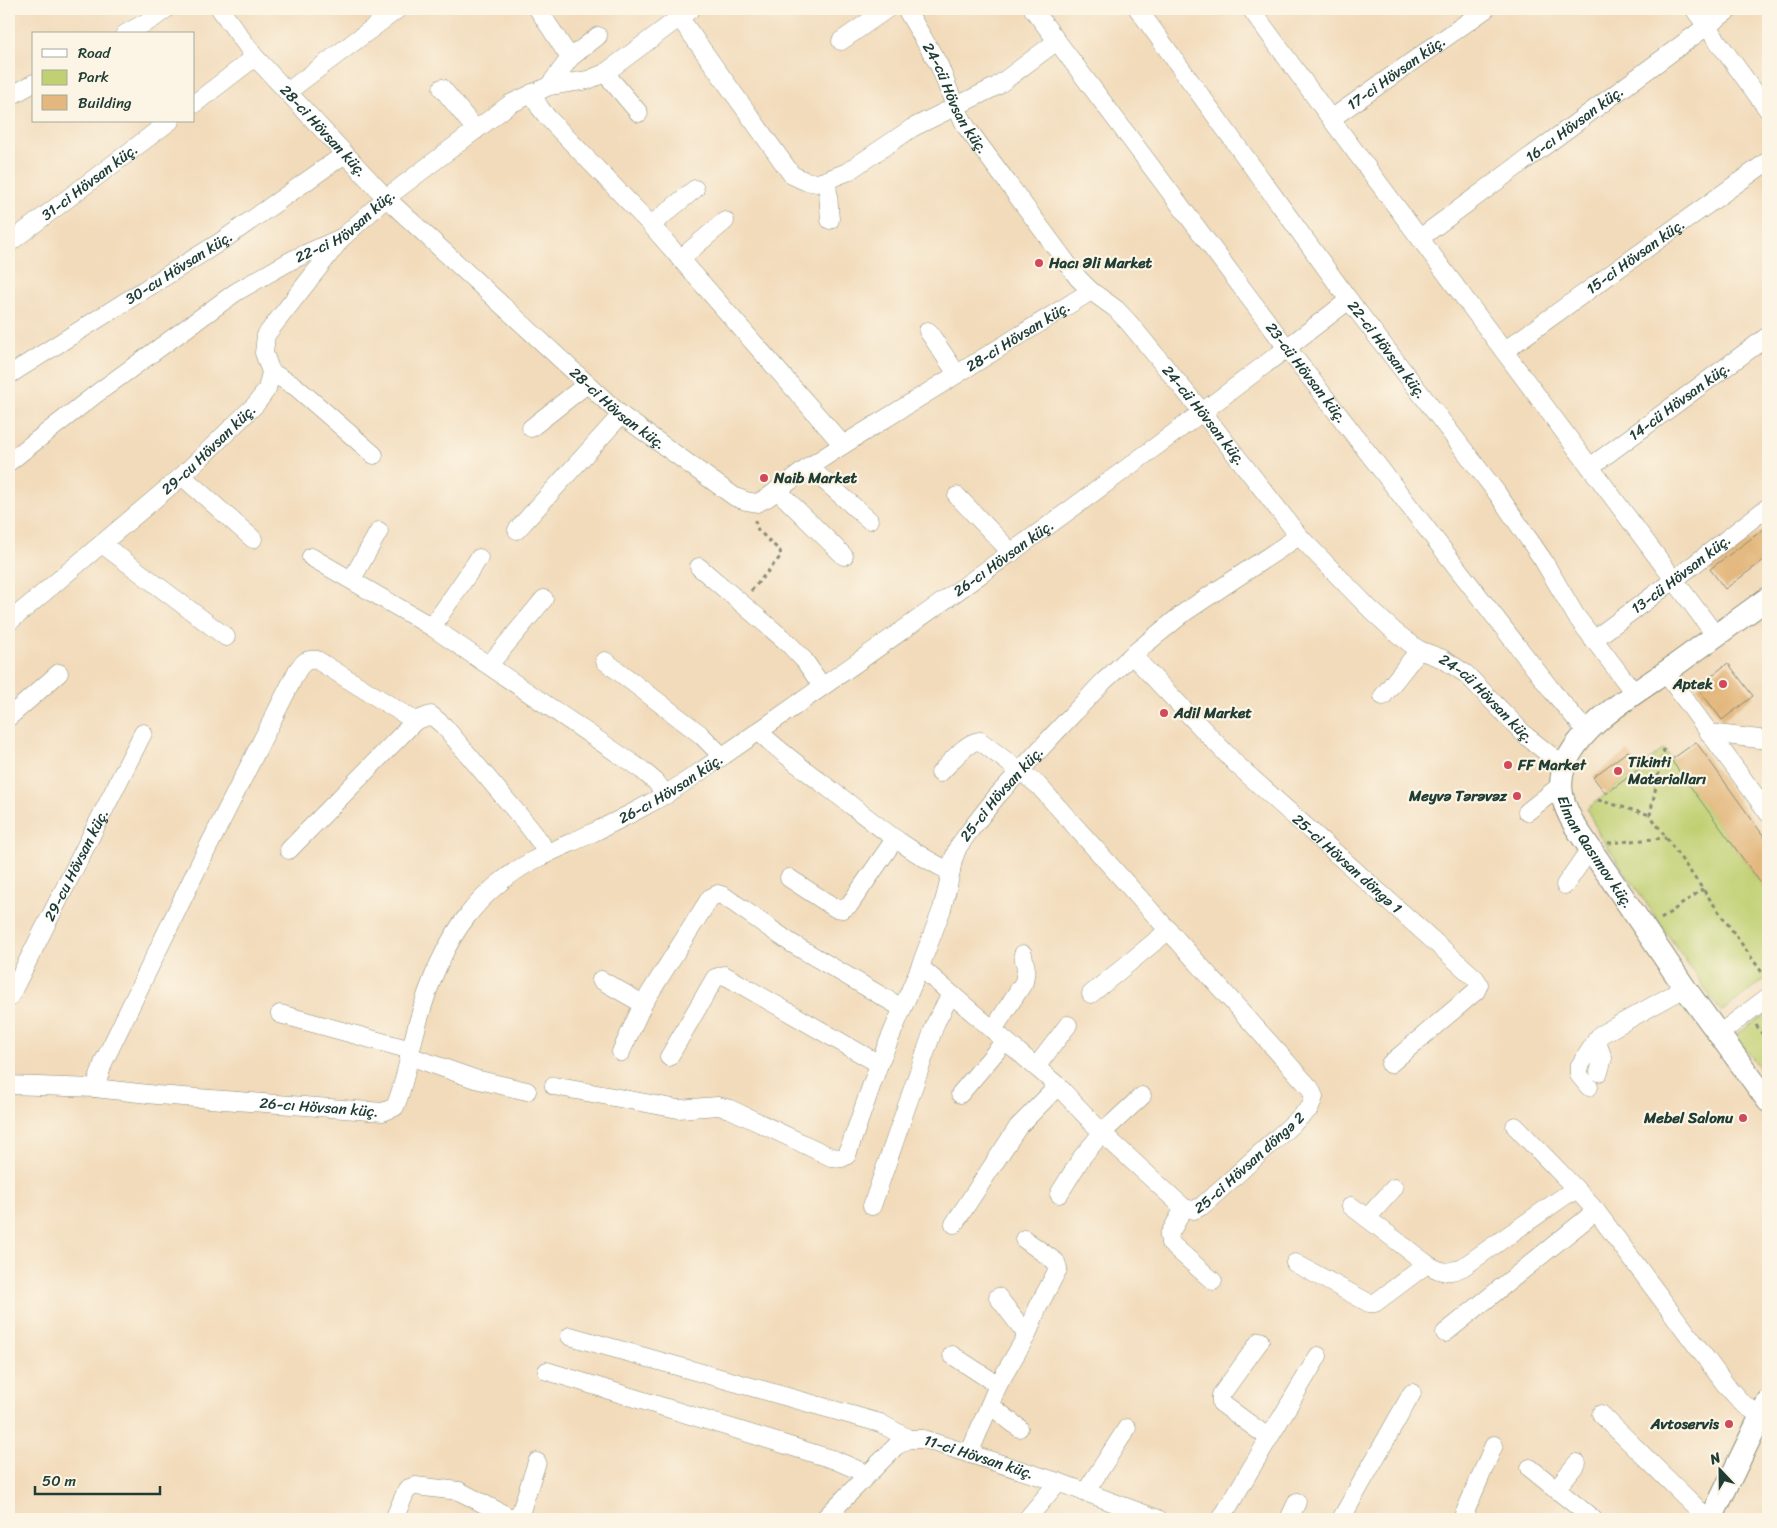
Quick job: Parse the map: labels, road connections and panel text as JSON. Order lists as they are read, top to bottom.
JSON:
{
  "streets": {
    "main road": ["Elman Qasımov küç."],
    "street": [
      "17-ci Hövsan küç.",
      "24-cü Hövsan küç.",
      "16-cı Hövsan küç.",
      "28-ci Hövsan küç.",
      "31-ci Hövsan küç.",
      "22-ci Hövsan küç.",
      "15-ci Hövsan küç.",
      "30-cu Hövsan küç.",
      "23-cü Hövsan küç.",
      "14-cü Hövsan küç.",
      "29-cu Hövsan küç.",
      "26-cı Hövsan küç.",
      "13-cü Hövsan küç.",
      "25-ci Hövsan küç.",
      "25-ci Hövsan döngə 1",
      "25-ci Hövsan döngə 2",
      "11-ci Hövsan küç."
    ]
  },
  "crossings": [
    ["24-cü Hövsan küç.", "28-ci Hövsan küç."],
    ["24-cü Hövsan küç.", "26-cı Hövsan küç."],
    ["24-cü Hövsan küç.", "25-ci Hövsan küç."],
    ["24-cü Hövsan küç.", "Elman Qasımov küç."],
    ["28-ci Hövsan küç.", "22-ci Hövsan küç."],
    ["28-ci Hövsan küç.", "30-cu Hövsan küç."],
    ["22-ci Hövsan küç.", "26-cı Hövsan küç."],
    ["22-ci Hövsan küç.", "13-cü Hövsan küç."],
    ["23-cü Hövsan küç.", "26-cı Hövsan küç."],
    ["25-ci Hövsan küç.", "25-ci Hövsan döngə 1"],
    ["25-ci Hövsan küç.", "25-ci Hövsan döngə 2"]
  ],
  "places": [
    "Hacı Əli Market",
    "Naib Market",
    "Aptek",
    "Adil Market",
    "FF Market",
    "Tikinti Materialları",
    "Meyvə Tərəvəz",
    "Mebel Salonu",
    "Avtoservis"
  ],
  "legend": ["Road", "Park", "Building"],
  "scale_bar": "50 m",
  "north": "top"
}
